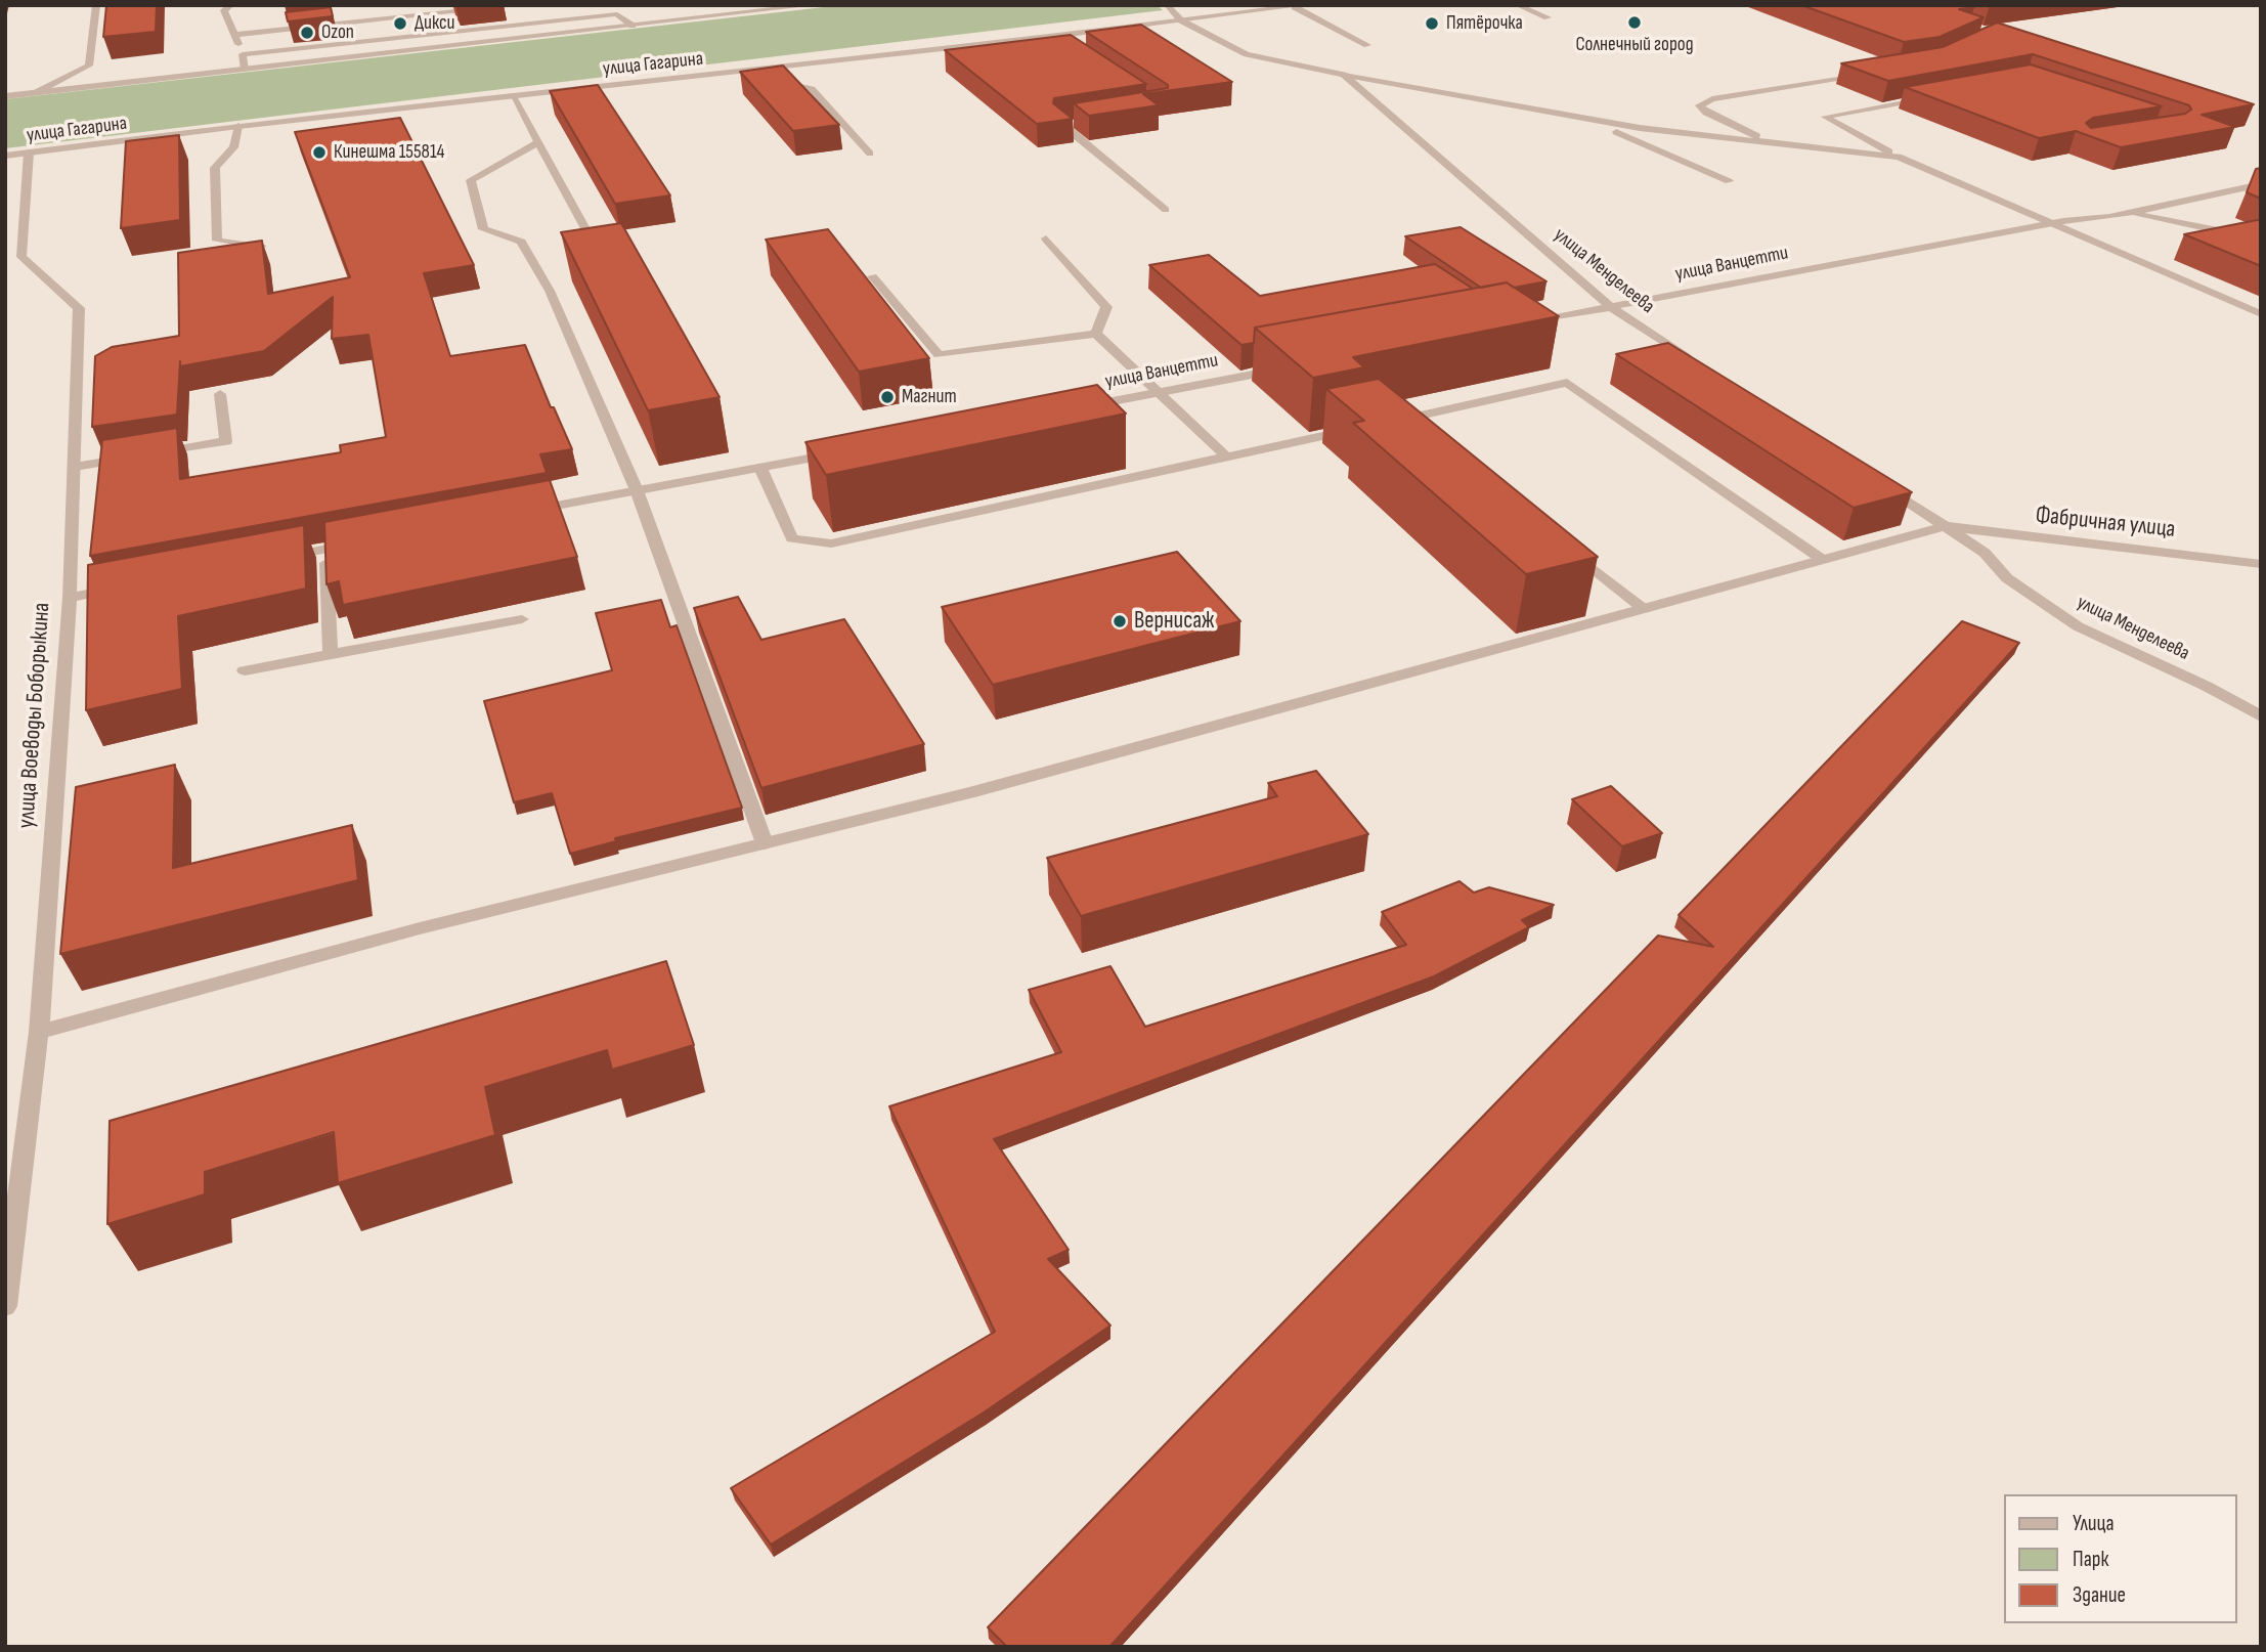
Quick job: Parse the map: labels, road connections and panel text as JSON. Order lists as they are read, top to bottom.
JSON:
{
  "streets": {
    "street": [
      "улица Гагарина",
      "улица Ванцетти",
      "улица Менделеева",
      "Фабричная улица",
      "улица Воеводы Боборыкина"
    ]
  },
  "crossings": [
    ["улица Гагарина", "улица Воеводы Боборыкина"],
    ["улица Ванцетти", "улица Менделеева"],
    ["улица Менделеева", "Фабричная улица"]
  ],
  "places": [
    "Солнечный город",
    "Дикси",
    "Пятёрочка",
    "Ozon",
    "Кинешма 155814",
    "Магнит",
    "Вернисаж"
  ],
  "legend": ["Улица", "Парк", "Здание"]
}
